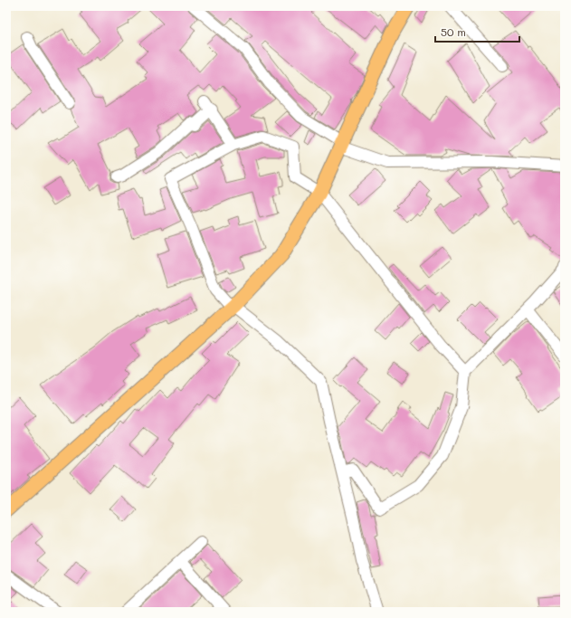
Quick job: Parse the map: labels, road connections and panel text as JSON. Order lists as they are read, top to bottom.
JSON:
{
  "scale_bar": "50 m"
}
